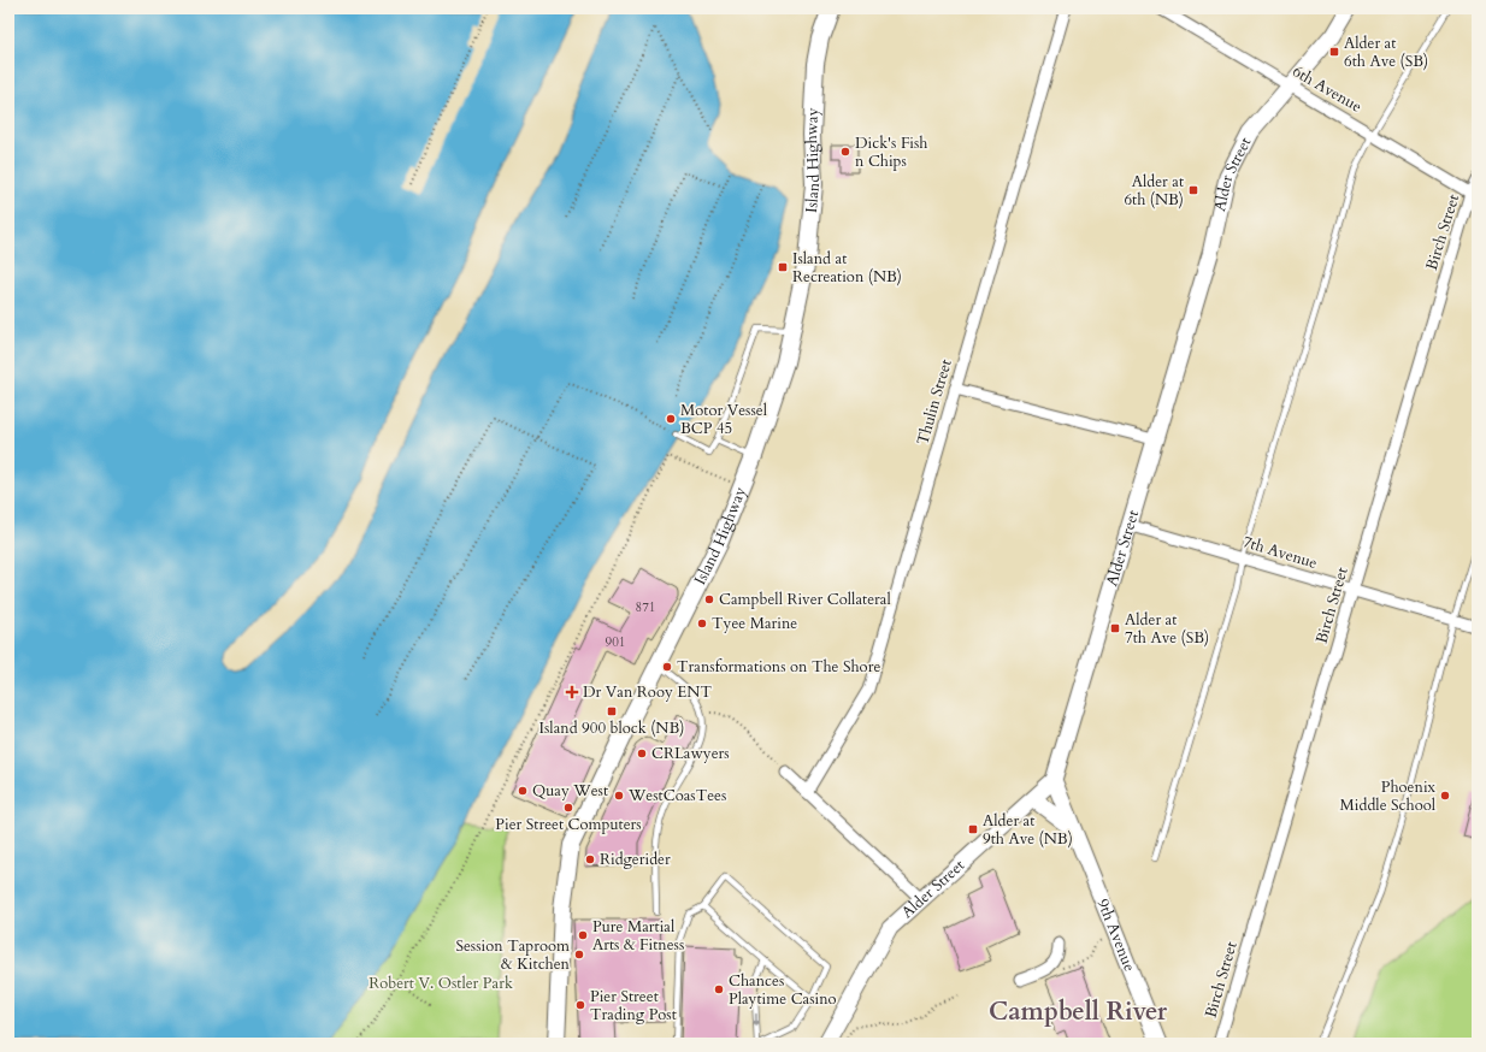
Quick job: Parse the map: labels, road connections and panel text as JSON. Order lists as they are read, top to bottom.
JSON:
{
  "streets": {
    "main road": ["Island Highway"],
    "street": [
      "6th Avenue",
      "Alder Street",
      "Birch Street",
      "Thulin Street",
      "7th Avenue",
      "9th Avenue"
    ]
  },
  "crossings": [
    ["6th Avenue", "Alder Street"],
    ["6th Avenue", "Birch Street"],
    ["Alder Street", "7th Avenue"],
    ["Alder Street", "9th Avenue"],
    ["Birch Street", "7th Avenue"]
  ],
  "districts": ["Campbell River"],
  "parks": ["Robert V. Ostler Park"],
  "places": {
    "transit": [
      "Alder at 6th Ave (SB)",
      "Alder at 6th (NB)",
      "Island at Recreation (NB)",
      "Alder at 7th Ave (SB)",
      "Island 900 block (NB)",
      "Alder at 9th Ave (NB)"
    ],
    "other": [
      "Dick's Fish n Chips",
      "Motor Vessel BCP 45",
      "Campbell River Collateral",
      "Tyee Marine",
      "Transformations on The Shore",
      "CRLawyers",
      "Quay West",
      "WestCoasTees",
      "Phoenix Middle School",
      "Pier Street Computers",
      "Ridgerider",
      "Pure Martial Arts & Fitness",
      "Session Taproom & Kitchen",
      "Chances Playtime Casino",
      "Pier Street Trading Post"
    ],
    "health": ["Dr Van Rooy ENT"]
  },
  "house_numbers": ["871", "901"]
}
